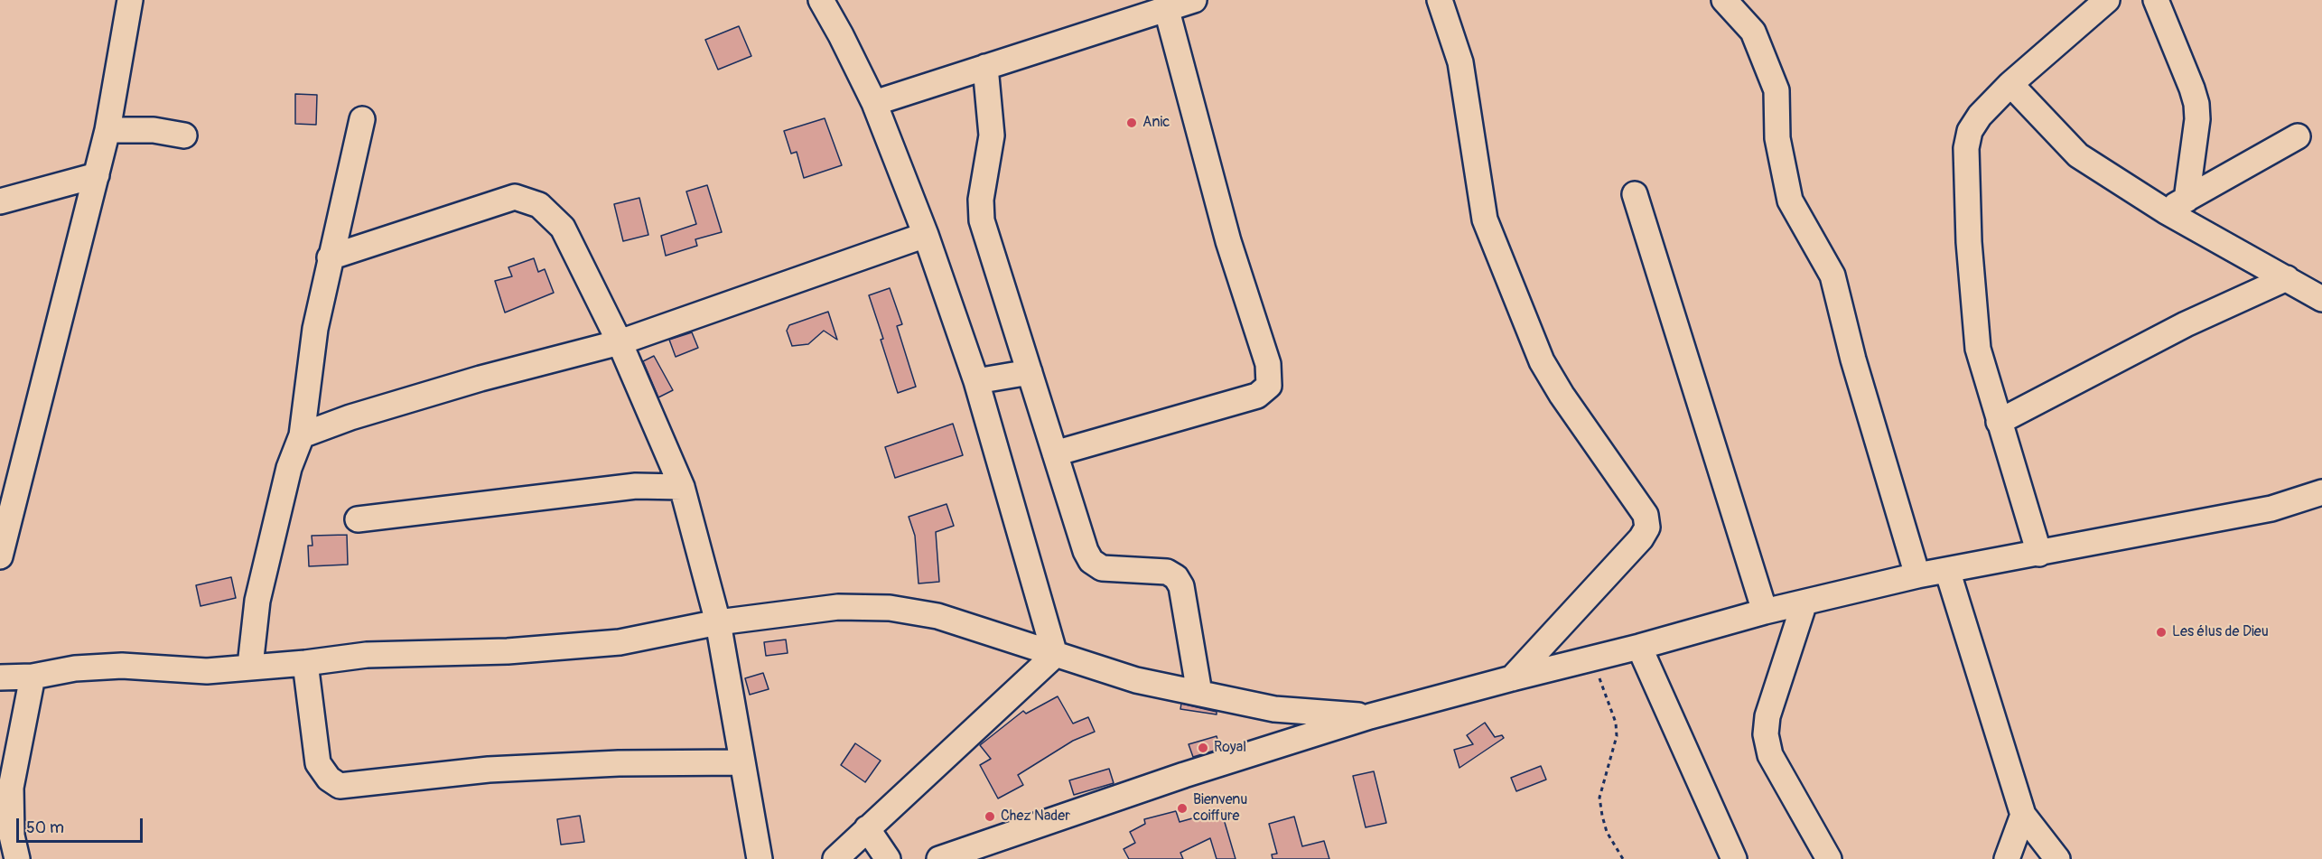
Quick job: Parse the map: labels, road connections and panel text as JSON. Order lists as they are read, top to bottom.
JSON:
{
  "places": [
    "Anic",
    "Les élus de Dieu",
    "Royal",
    "Bienvenu coiffure",
    "Chez Nader"
  ],
  "scale_bar": "50 m"
}
